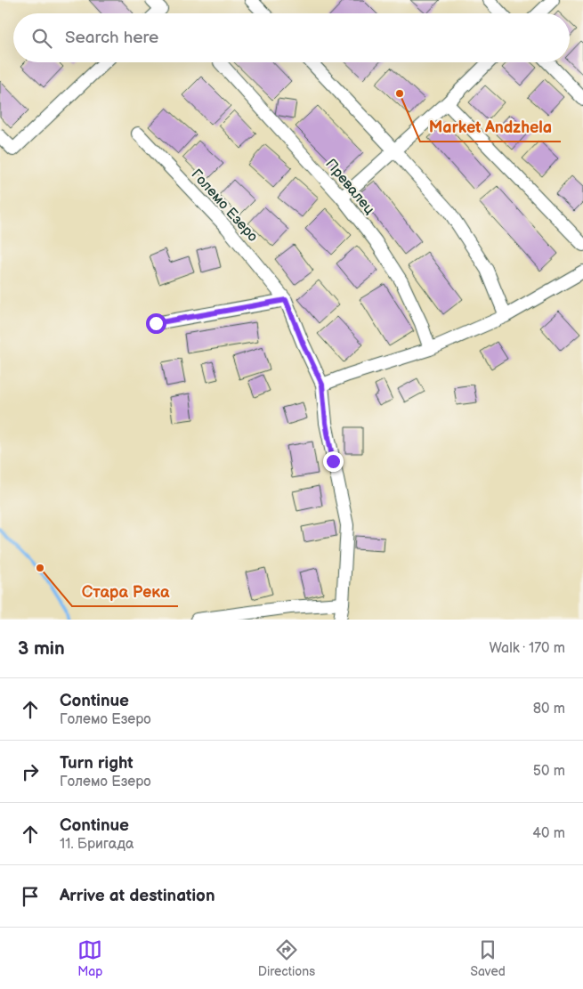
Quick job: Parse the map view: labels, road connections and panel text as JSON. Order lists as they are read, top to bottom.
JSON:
{
  "streets": {
    "street": ["Превалец", "Големо Езеро"]
  },
  "places": ["Market Andzhela", "Стара Река"],
  "page": {
    "search": "Search here",
    "heading": ["3 min", "Walk · 170 m"],
    "list": [
      ["Continue", "Големо Езеро", "80 m"],
      ["Turn right", "Големо Езеро", "50 m"],
      ["Continue", "11. Бригада", "40 m"],
      "Arrive at destination"
    ],
    "nav": ["Map", "Directions", "Saved"]
  }
}
